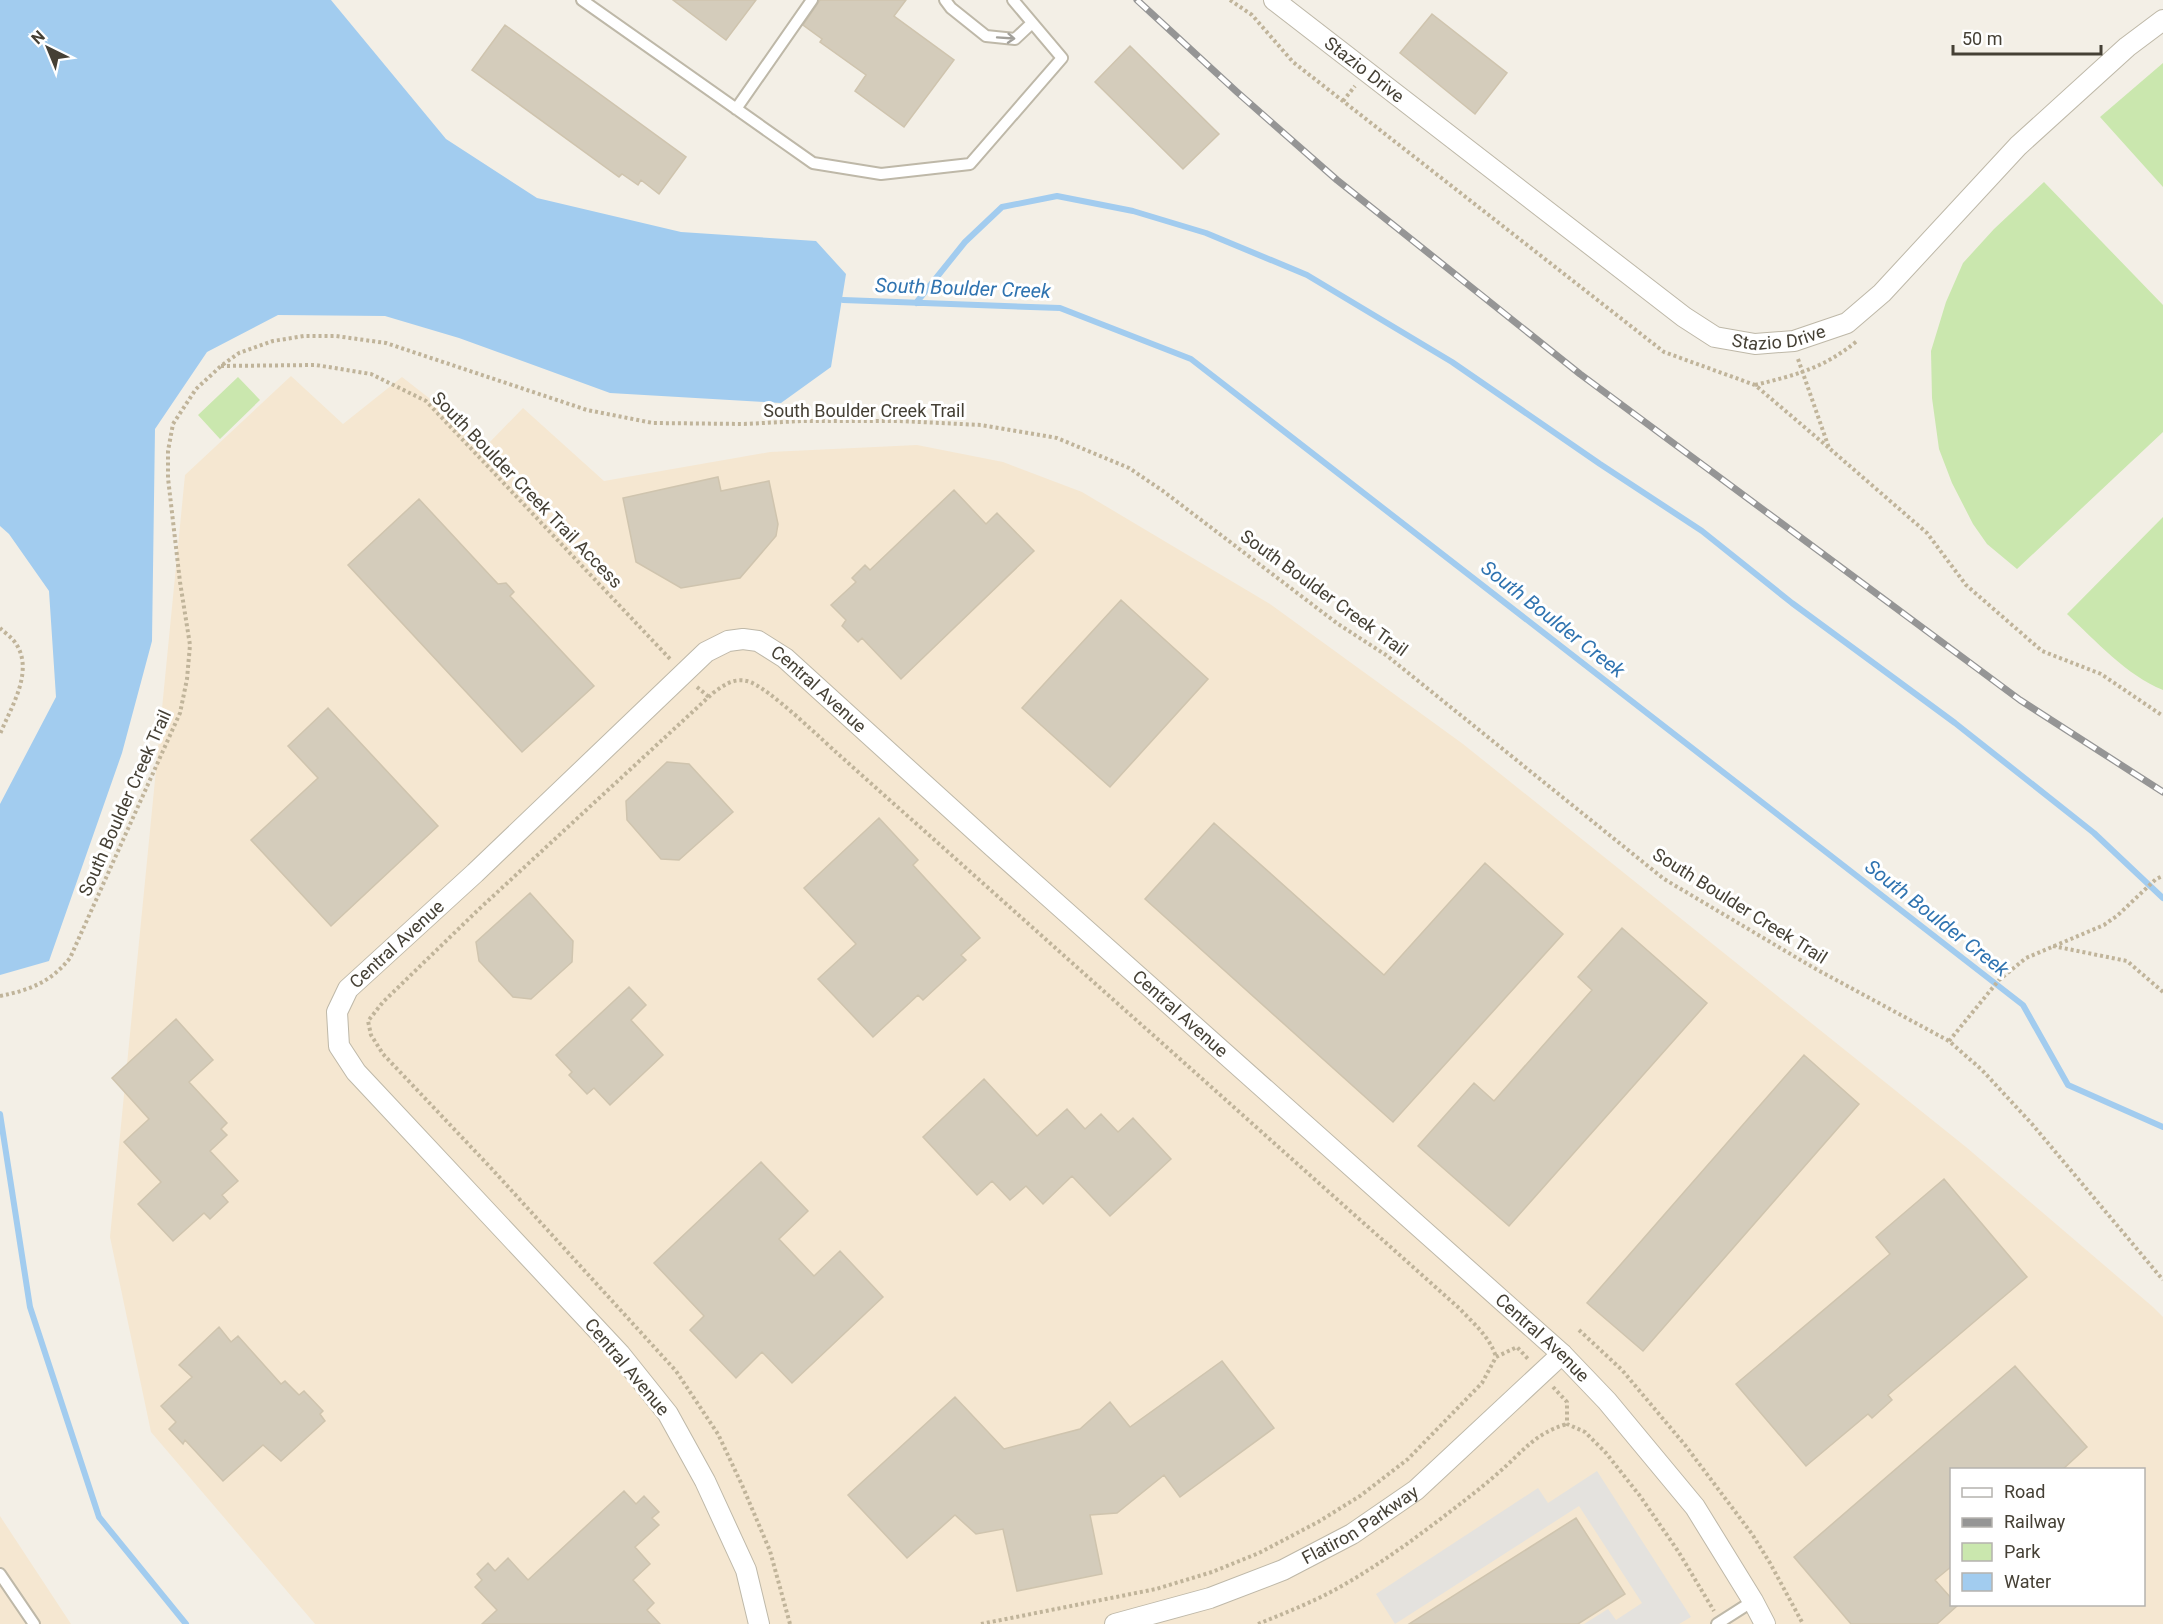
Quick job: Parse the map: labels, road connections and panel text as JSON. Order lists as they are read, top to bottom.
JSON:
{
  "streets": {
    "street": ["Stazio Drive", "Central Avenue", "Flatiron Parkway"],
    "path": ["South Boulder Creek Trail", "South Boulder Creek Trail Access"]
  },
  "crossings": [
    ["South Boulder Creek Trail", "South Boulder Creek Trail Access"],
    ["South Boulder Creek Trail Access", "Central Avenue"],
    ["Central Avenue", "Flatiron Parkway"]
  ],
  "water": ["South Boulder Creek"],
  "legend": [
    "Road",
    "Railway",
    "Park",
    "Water"
  ],
  "scale_bar": "50 m",
  "north": "top left"
}
